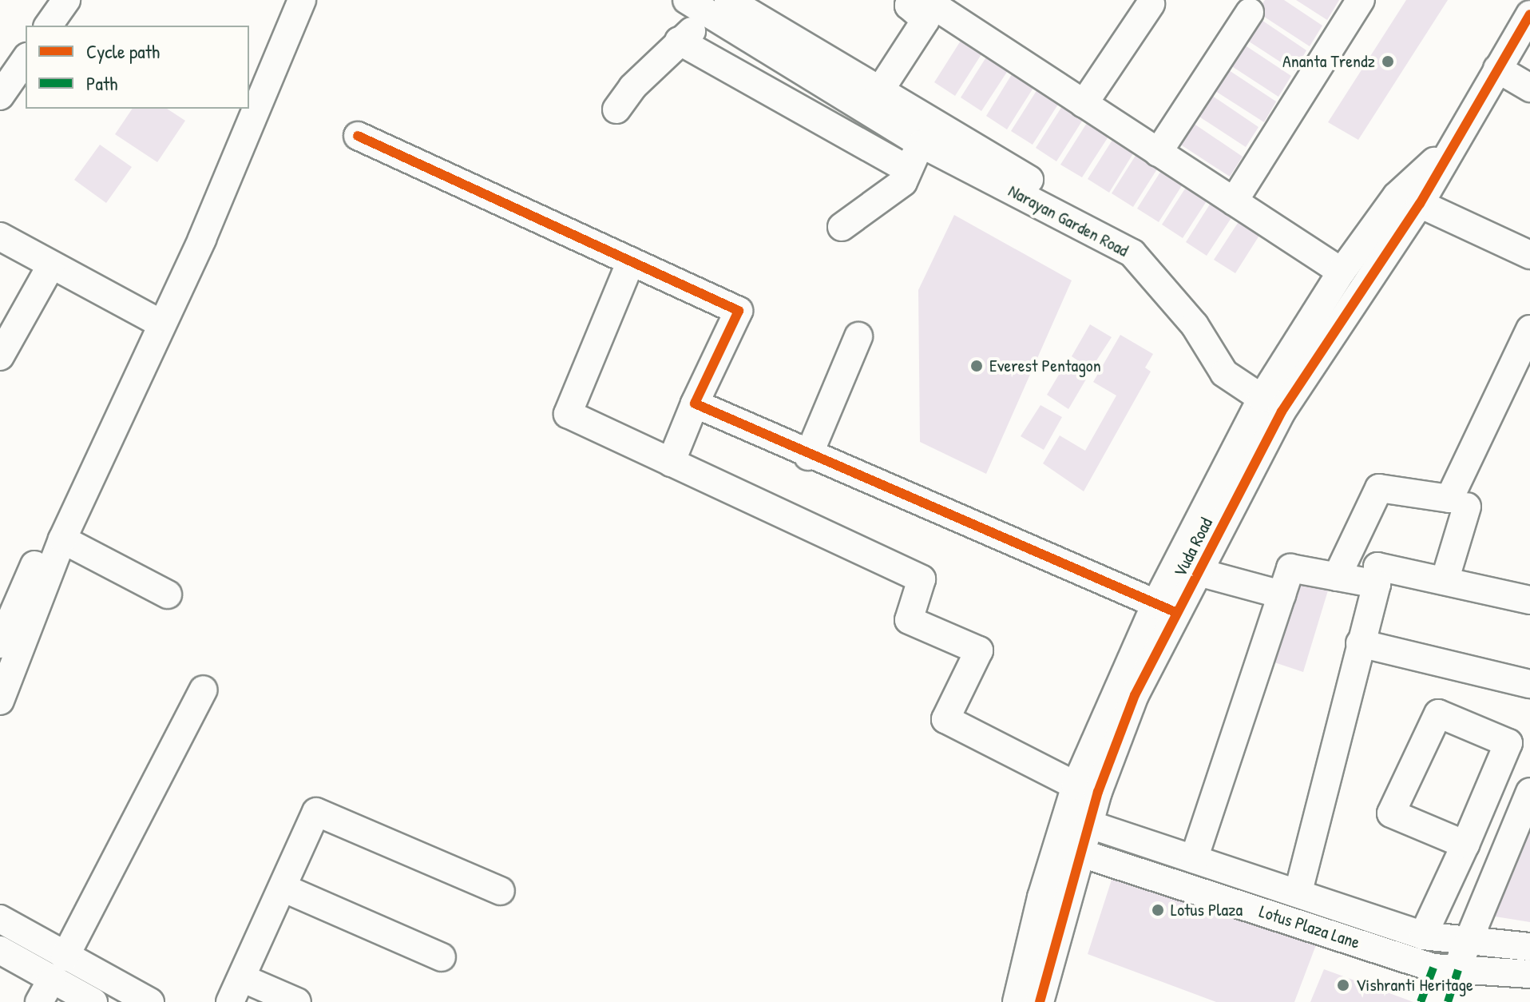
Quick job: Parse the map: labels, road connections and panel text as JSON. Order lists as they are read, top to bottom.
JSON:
{
  "streets": {
    "street": ["Narayan Garden Road", "Vuda Road", "Lotus Plaza Lane"]
  },
  "crossings": [
    ["Vuda Road", "Lotus Plaza Lane"]
  ],
  "places": [
    "Ananta Trendz",
    "Everest Pentagon",
    "Lotus Plaza",
    "Vishranti Heritage"
  ],
  "legend": ["Cycle path", "Path"]
}
